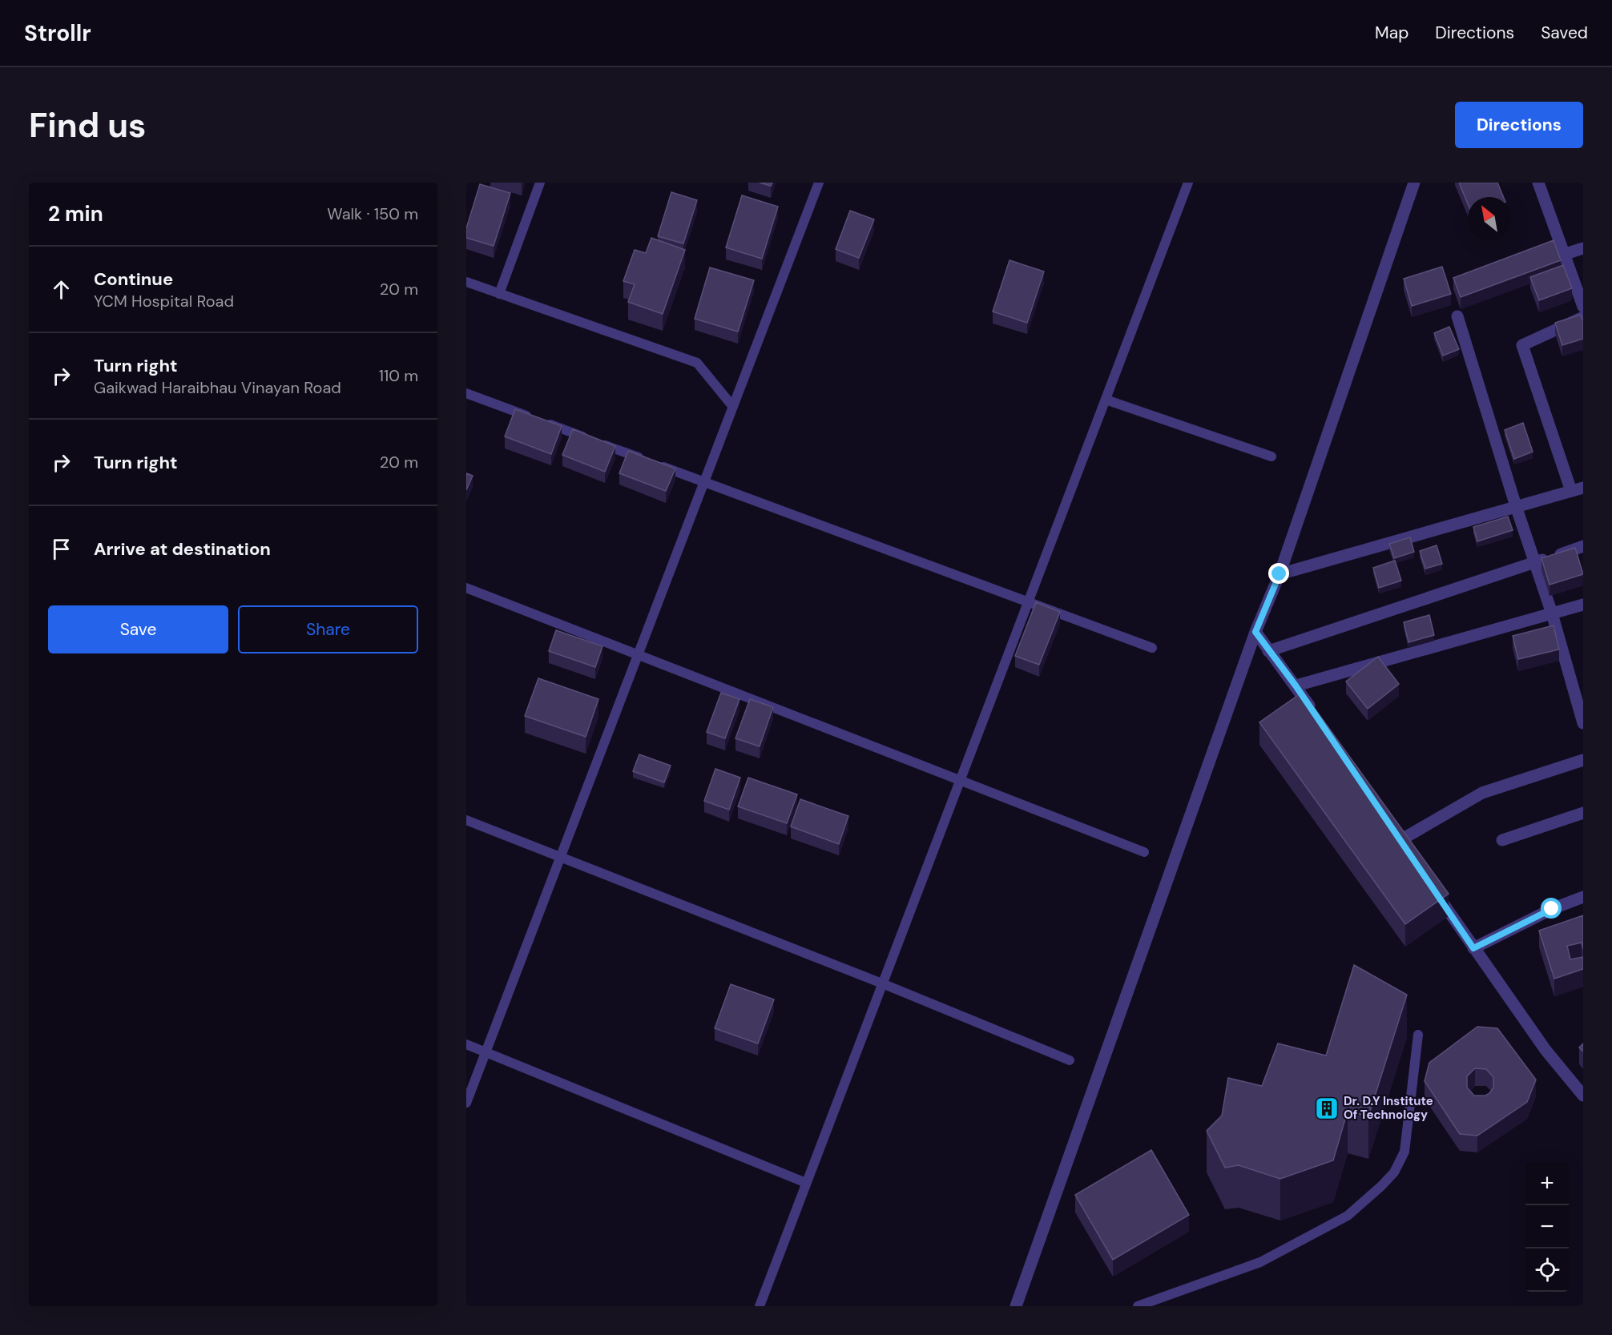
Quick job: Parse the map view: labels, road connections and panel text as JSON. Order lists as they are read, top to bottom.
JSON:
{
  "places": {
    "building": ["Dr. D.Y Institute Of Technology"]
  },
  "north": "top left",
  "page": {
    "header": "Strollr",
    "nav": ["Map", "Directions", "Saved"],
    "buttons": [
      "Directions",
      ["Save", "Share"]
    ],
    "title": "Find us",
    "heading": ["2 min", "Walk · 150 m"],
    "list": [
      ["Continue", "YCM Hospital Road", "20 m"],
      ["Turn right", "Gaikwad Haraibhau Vinayan Road", "110 m"],
      ["Turn right", "20 m"],
      "Arrive at destination"
    ],
    "map_buttons": ["+", "−"]
  }
}
